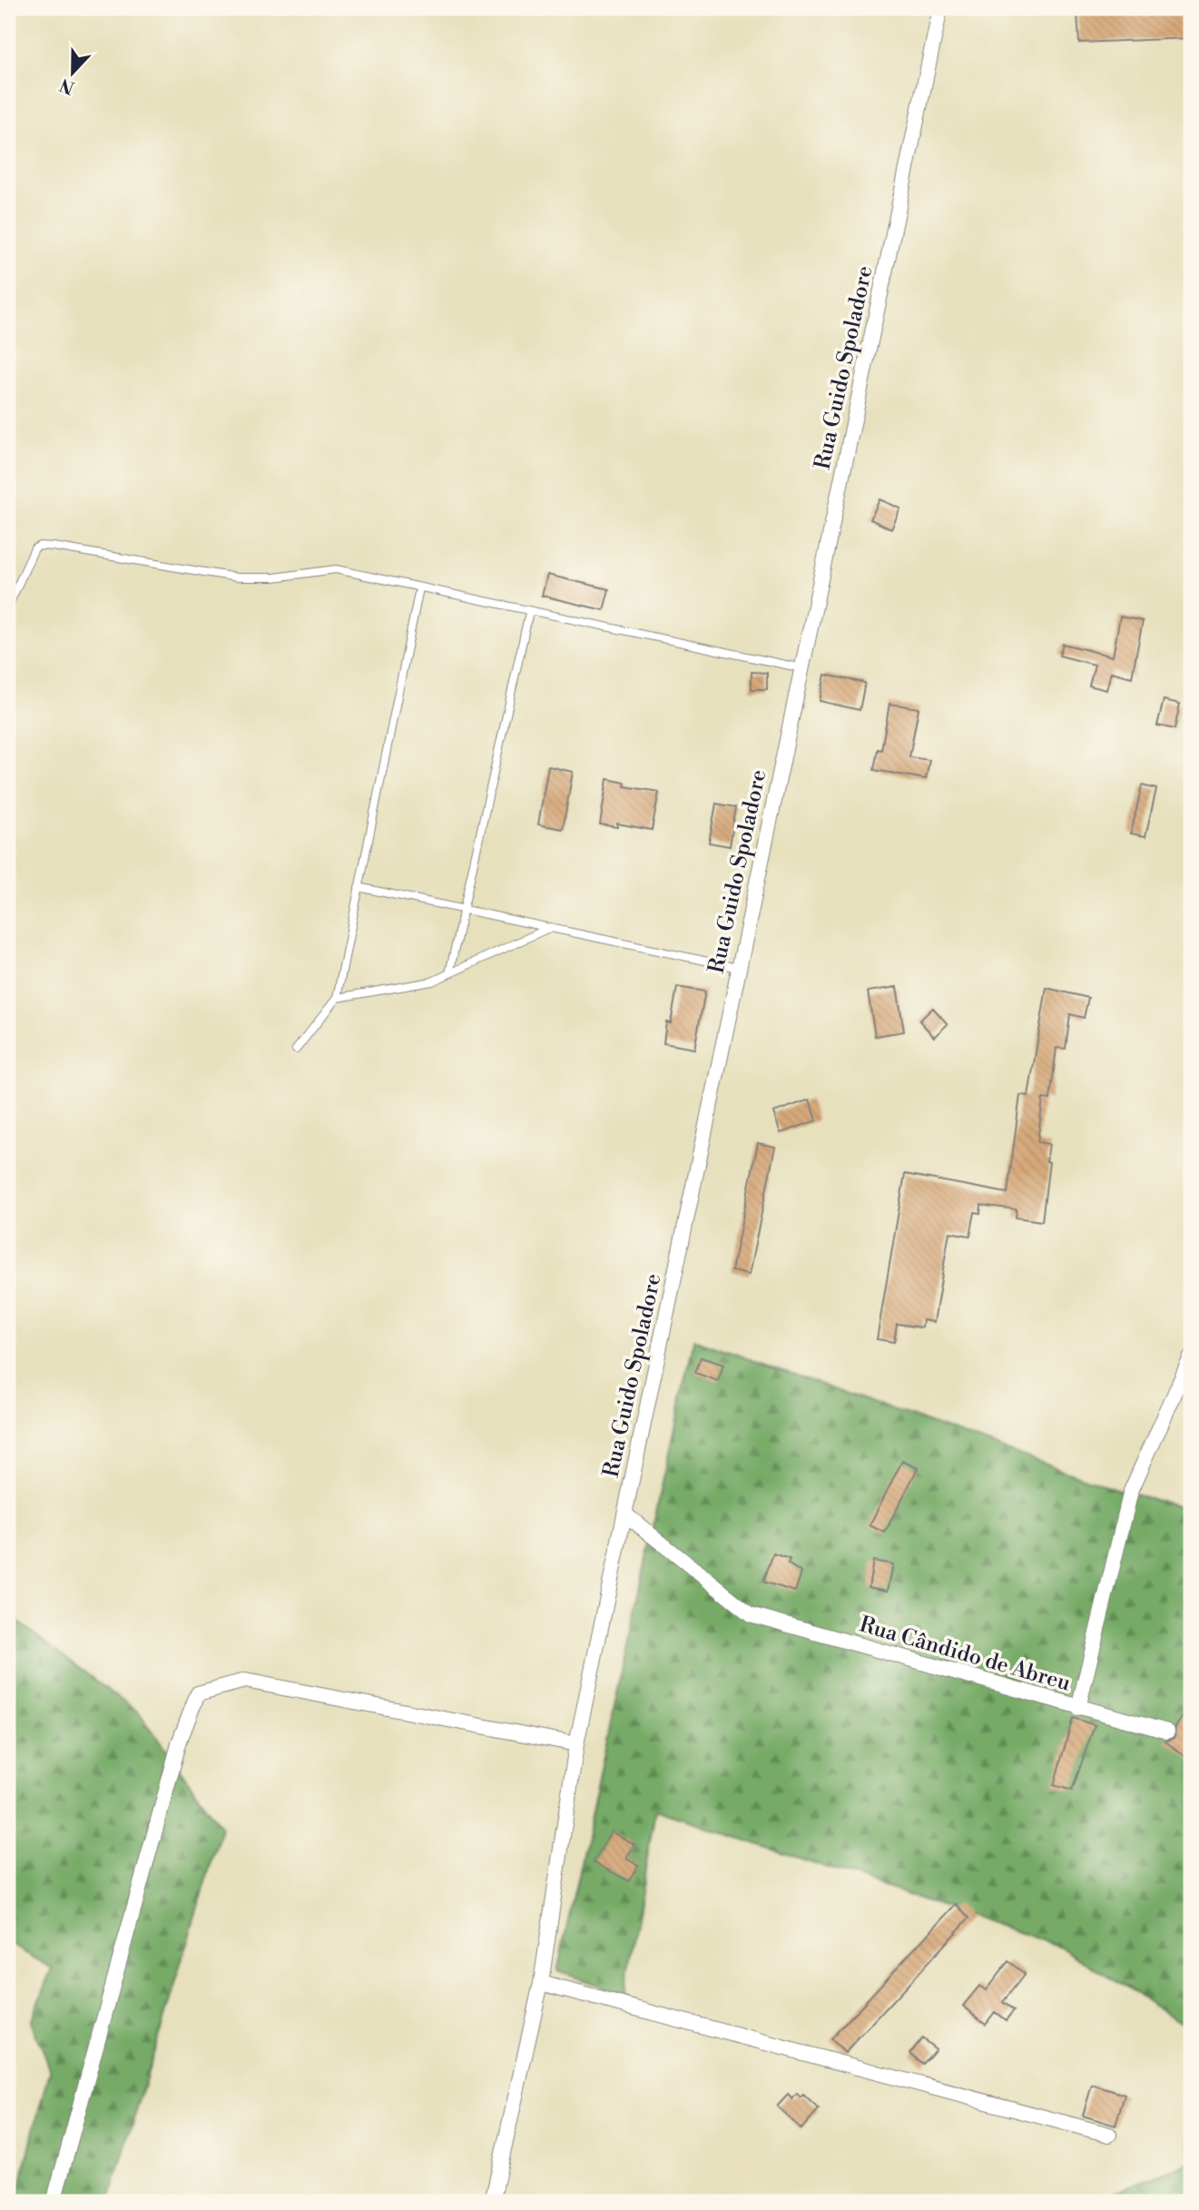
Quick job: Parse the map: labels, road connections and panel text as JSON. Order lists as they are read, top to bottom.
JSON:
{
  "streets": {
    "street": ["Rua Guido Spoladore", "Rua Cândido de Abreu"]
  },
  "crossings": [
    ["Rua Guido Spoladore", "Rua Cândido de Abreu"]
  ],
  "north": "bottom"
}
